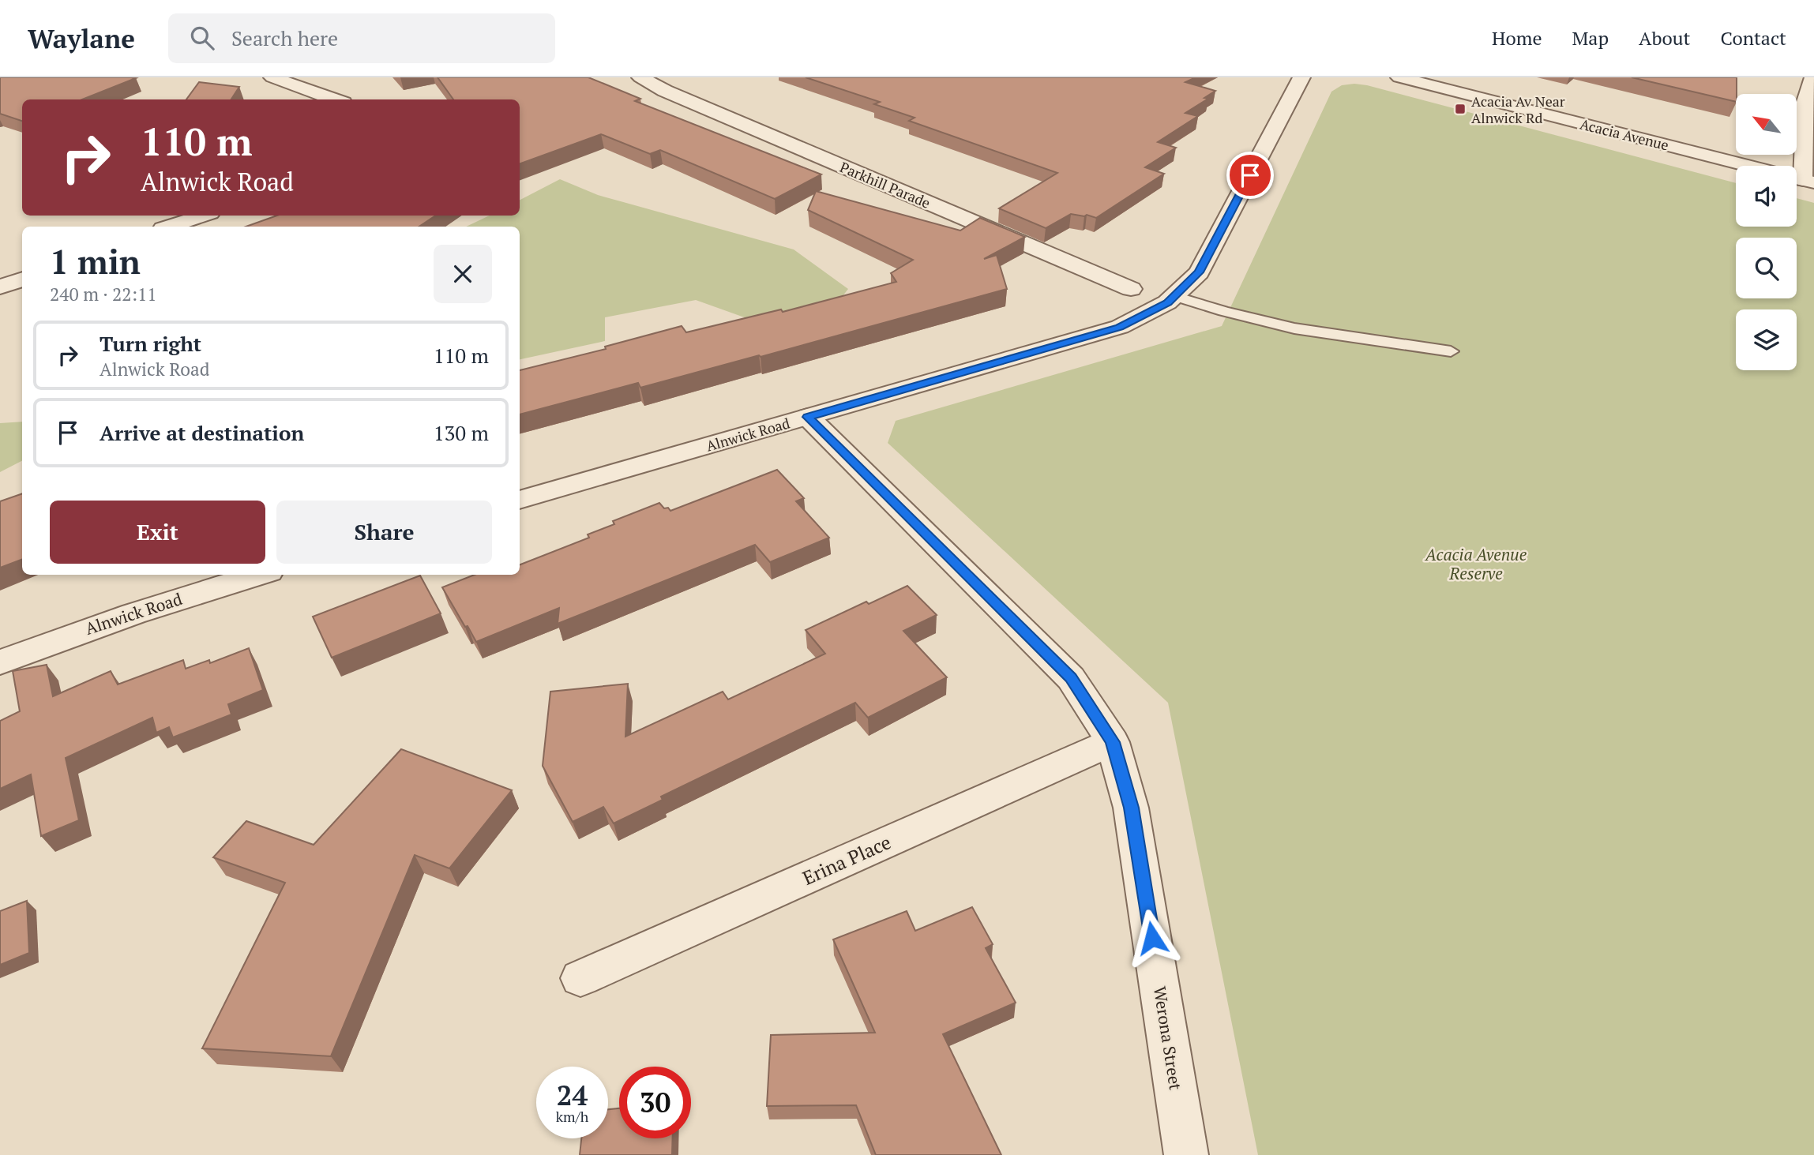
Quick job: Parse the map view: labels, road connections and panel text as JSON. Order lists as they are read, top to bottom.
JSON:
{
  "streets": {
    "street": [
      "Acacia Avenue",
      "Parkhill Parade",
      "Alnwick Road",
      "Erina Place",
      "Werona Street"
    ]
  },
  "crossings": [
    ["Alnwick Road", "Werona Street"],
    ["Erina Place", "Werona Street"]
  ],
  "parks": ["Acacia Avenue Reserve"],
  "places": {
    "transit": ["Acacia Av Near Alnwick Rd"]
  },
  "north": "top left",
  "page": {
    "header": "Waylane",
    "search": "Search here",
    "nav": [
      "Home",
      "Map",
      "About",
      "Contact"
    ],
    "turn": ["110 m", "Alnwick Road"],
    "heading": ["1 min", "240 m · 22:11"],
    "list": [
      {
        "name": "Turn right",
        "note": "Alnwick Road",
        "value": "110 m"
      },
      {
        "name": "Arrive at destination",
        "value": "130 m"
      }
    ],
    "buttons": ["Exit", "Share"],
    "speed": "24 km/h",
    "limit": "30"
  }
}
